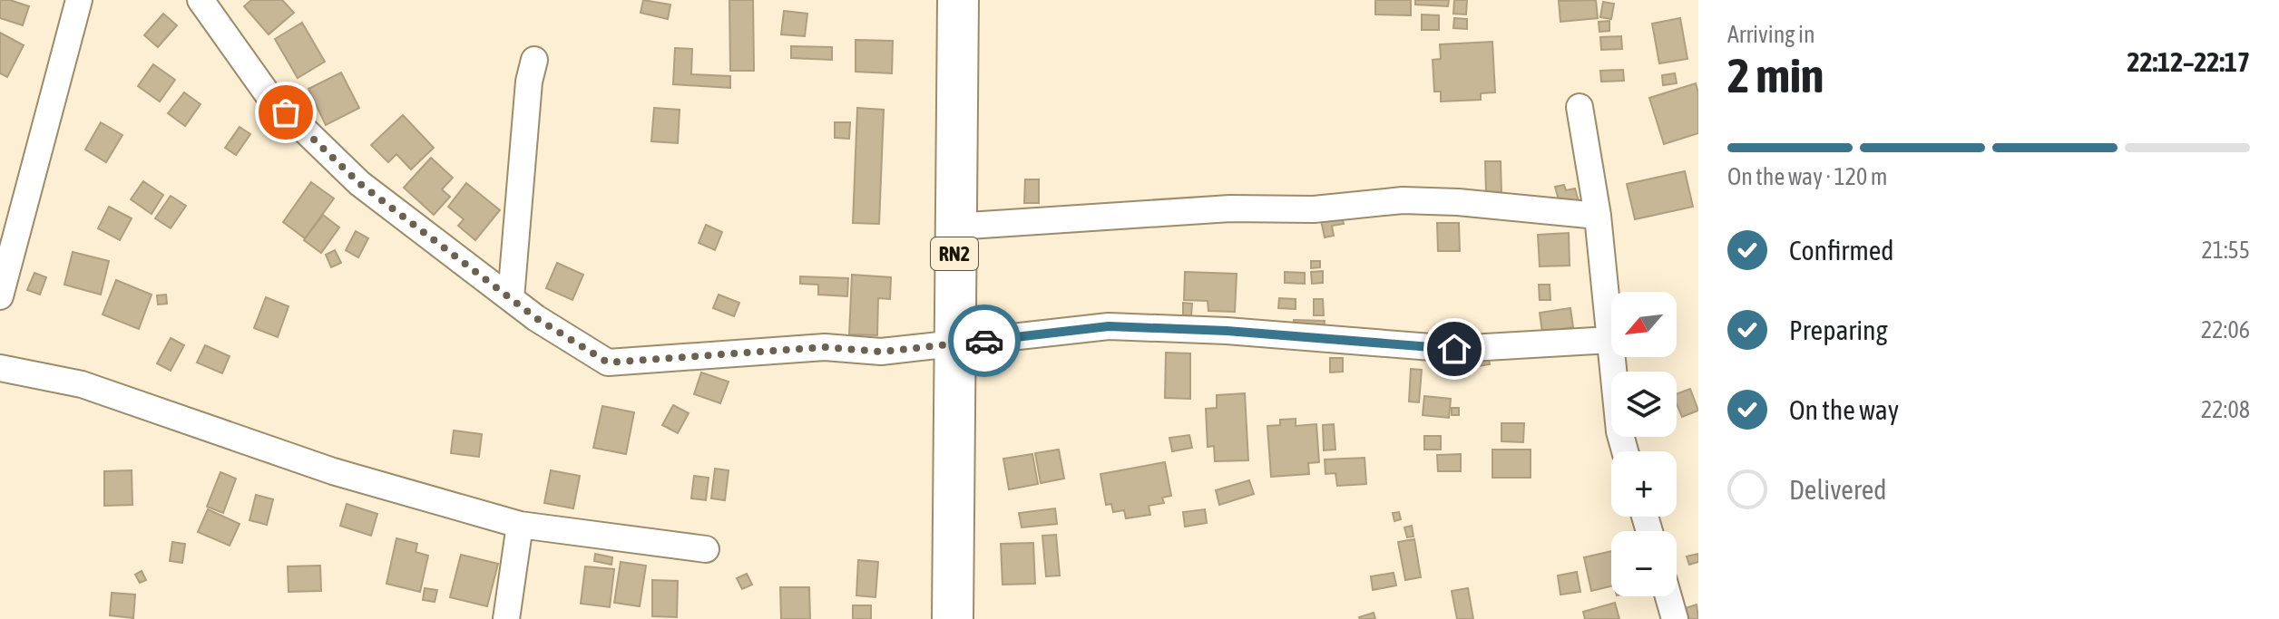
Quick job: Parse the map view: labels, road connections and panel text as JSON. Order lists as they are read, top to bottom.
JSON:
{
  "streets": {
    "highway": ["RN2"]
  },
  "north": "bottom left",
  "page": {
    "heading": ["2 min", "Arriving in", "22:12–22:17"],
    "bar": "On the way · 120 m",
    "list": [
      ["Confirmed", "21:55"],
      ["Preparing", "22:06"],
      ["On the way", "22:08"],
      "Delivered"
    ],
    "map_buttons": ["+", "−"]
  }
}
